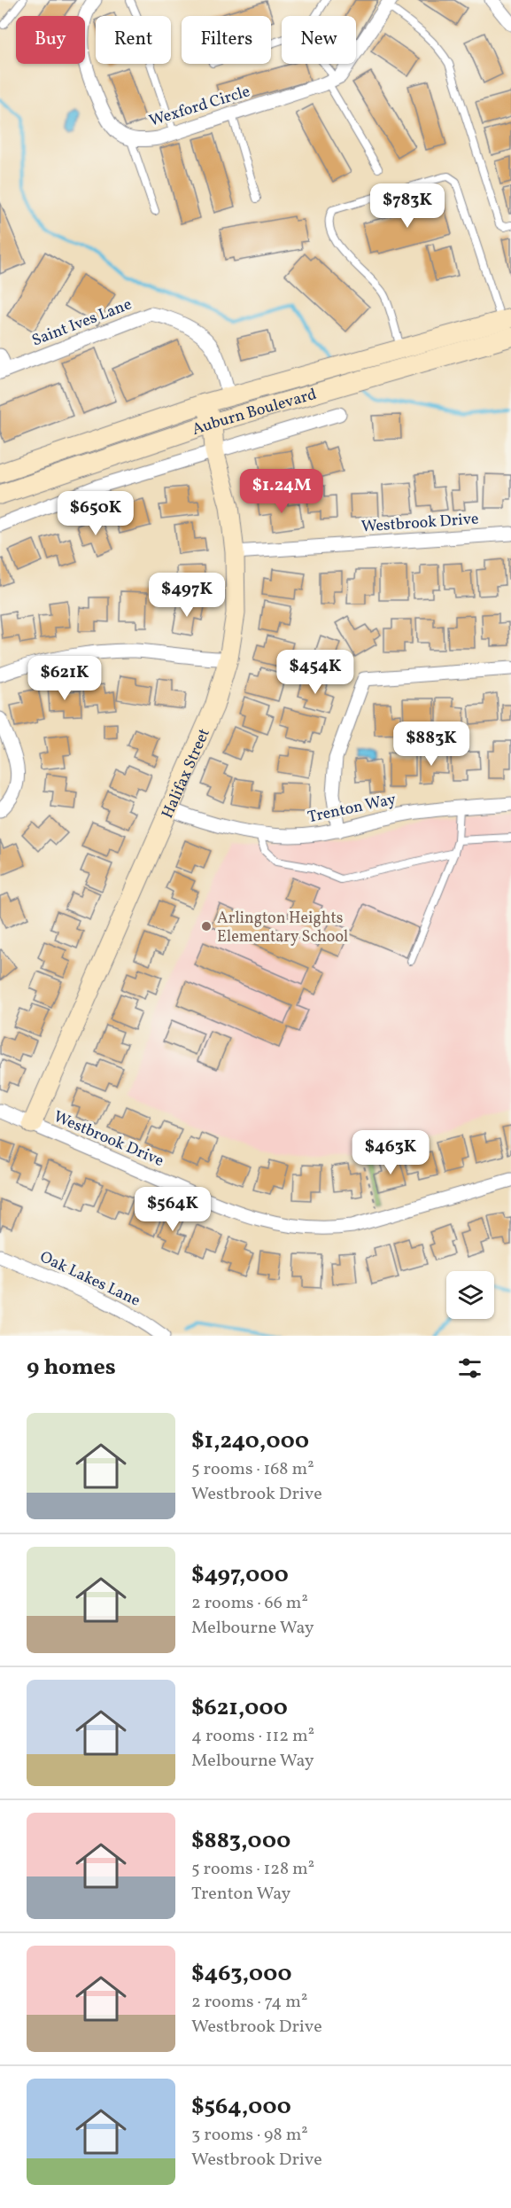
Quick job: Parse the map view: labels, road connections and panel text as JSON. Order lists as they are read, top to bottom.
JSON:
{
  "streets": {
    "main road": ["Auburn Boulevard", "Halifax Street"],
    "street": [
      "Wexford Circle",
      "Saint Ives Lane",
      "Westbrook Drive",
      "Trenton Way",
      "Oak Lakes Lane"
    ]
  },
  "crossings": [
    ["Saint Ives Lane", "Auburn Boulevard"],
    ["Auburn Boulevard", "Halifax Street"],
    ["Westbrook Drive", "Halifax Street"],
    ["Halifax Street", "Trenton Way"]
  ],
  "places": ["Arlington Heights Elementary School"],
  "page": {
    "chip": [
      "Buy",
      "Rent",
      "Filters",
      "New"
    ],
    "price": [
      "$783K",
      "$1.24M",
      "$650K",
      "$497K",
      "$454K",
      "$621K",
      "$883K",
      "$463K",
      "$564K"
    ],
    "heading": "9 homes",
    "list": [
      {
        "name": "$1,240,000",
        "note": "5 rooms · 168 m² · Westbrook Drive"
      },
      {
        "name": "$497,000",
        "note": "2 rooms · 66 m² · Melbourne Way"
      },
      {
        "name": "$621,000",
        "note": "4 rooms · 112 m² · Melbourne Way"
      },
      {
        "name": "$883,000",
        "note": "5 rooms · 128 m² · Trenton Way"
      },
      {
        "name": "$463,000",
        "note": "2 rooms · 74 m² · Westbrook Drive"
      },
      {
        "name": "$564,000",
        "note": "3 rooms · 98 m² · Westbrook Drive"
      }
    ]
  }
}
